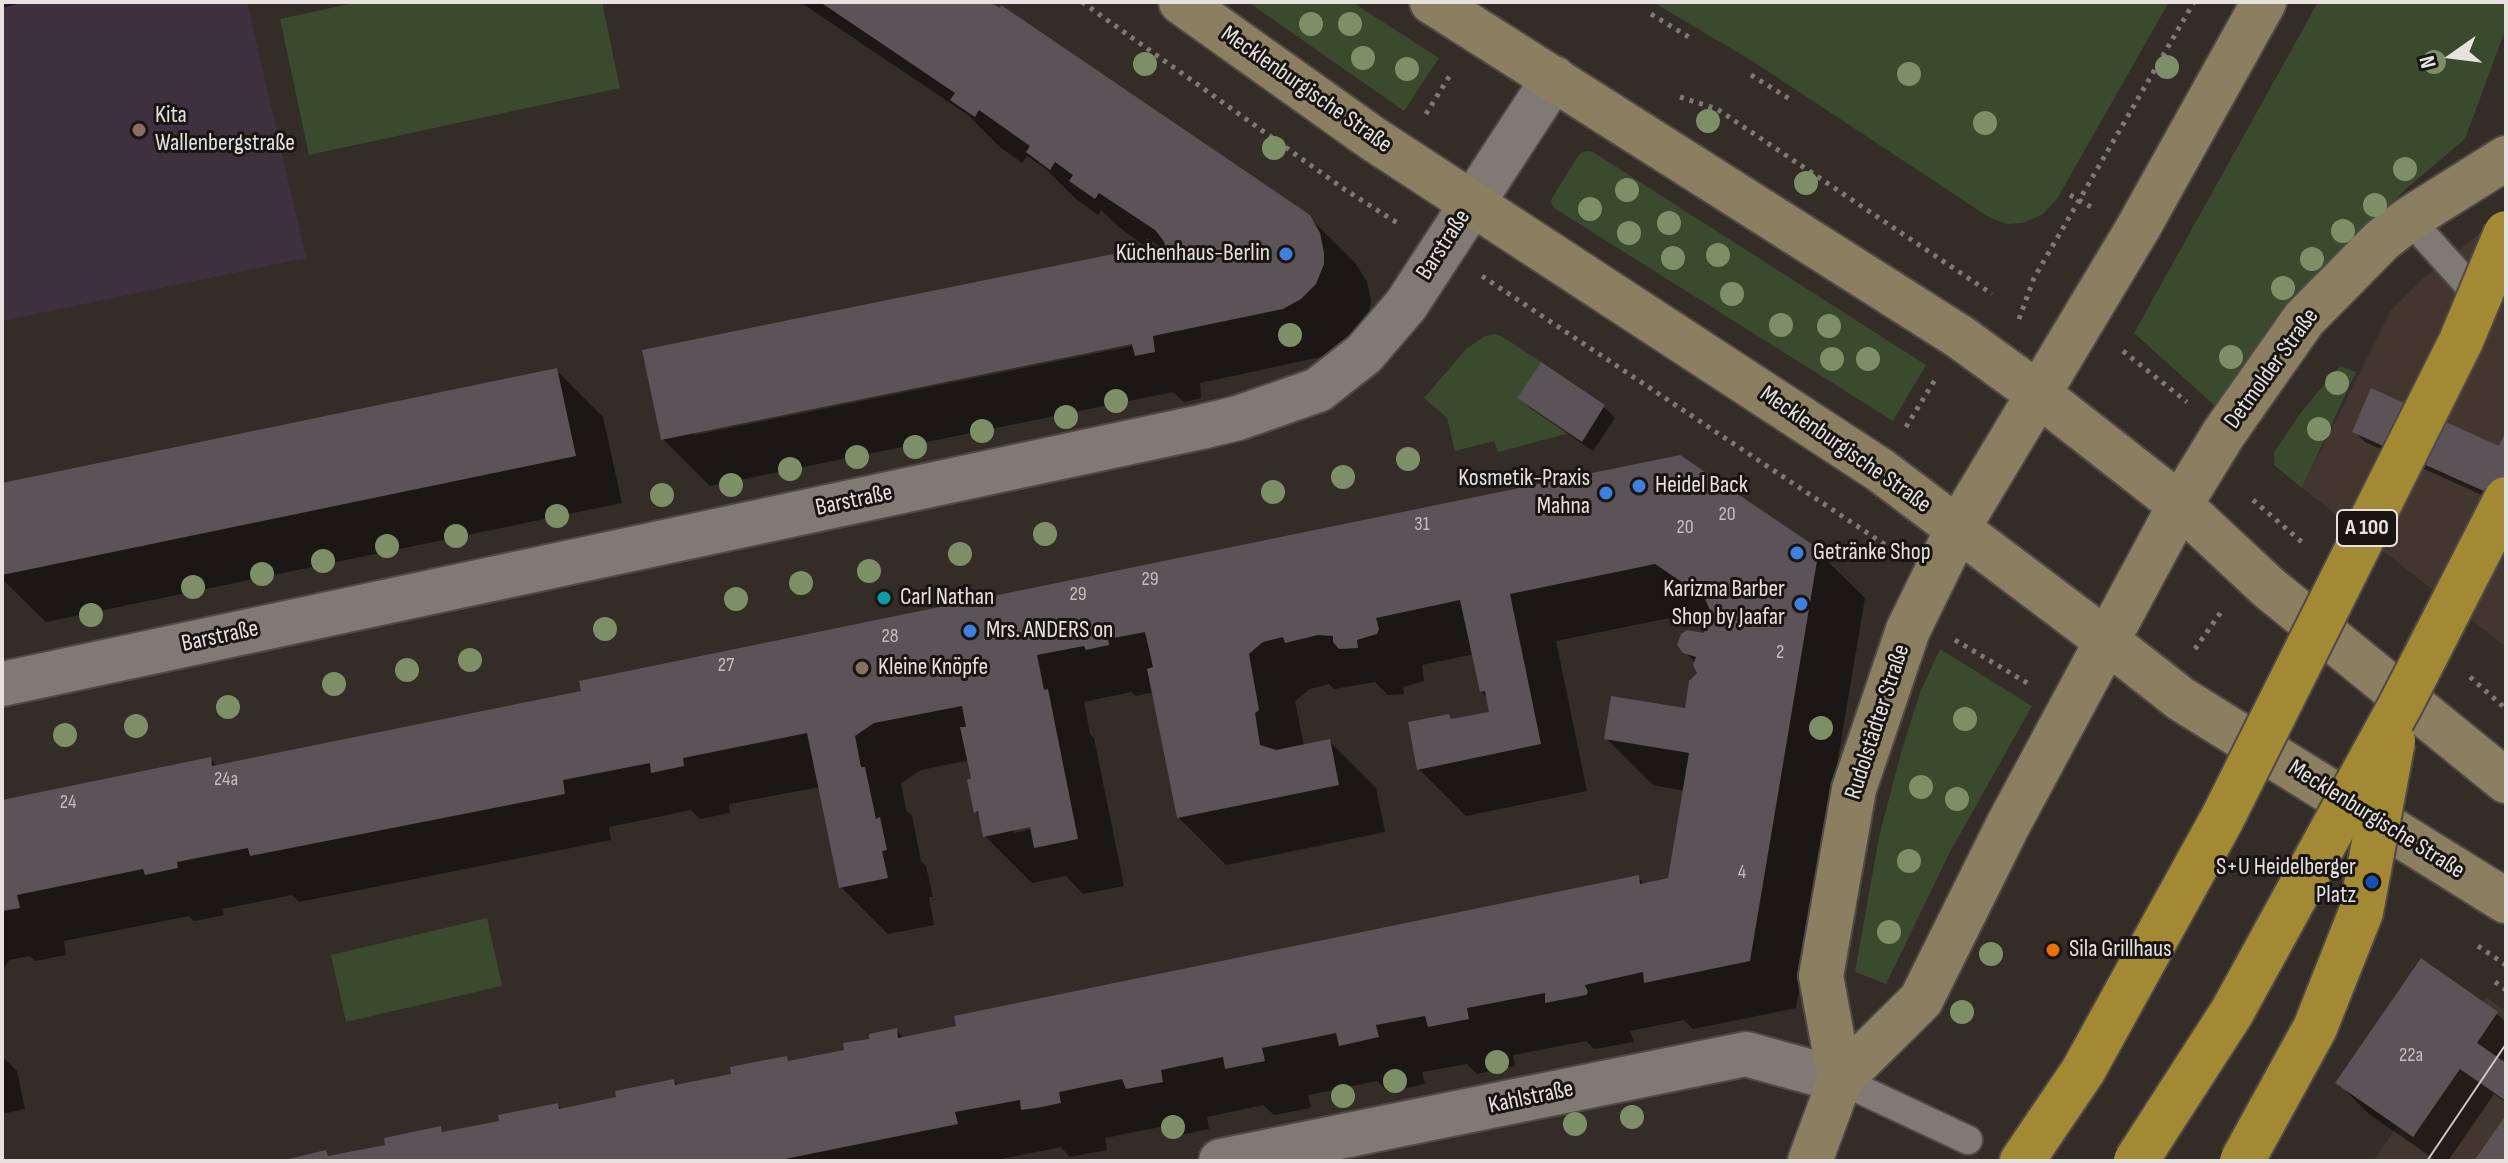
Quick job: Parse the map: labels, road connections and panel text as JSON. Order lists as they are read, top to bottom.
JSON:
{
  "streets": {
    "highway": ["A 100"],
    "main road": ["Mecklenburgische Straße", "Detmolder Straße", "Rudolstädter Straße"],
    "street": ["Barstraße", "Kahlstraße"]
  },
  "crossings": [
    ["Mecklenburgische Straße", "Barstraße"],
    ["Mecklenburgische Straße", "Detmolder Straße"],
    ["Mecklenburgische Straße", "Rudolstädter Straße"],
    ["Rudolstädter Straße", "Kahlstraße"]
  ],
  "places": [
    "Kita Wallenbergstraße",
    "Küchenhaus-Berlin",
    "Heidel Back",
    "Kosmetik-Praxis Mahna",
    "Getränke Shop",
    "Carl Nathan",
    "Karizma Barber Shop by Jaafar",
    "Mrs. ANDERS on",
    "Kleine Knöpfe",
    "S+U Heidelberger Platz",
    "Sila Grillhaus"
  ],
  "house_numbers": [
    "20",
    "31",
    "20",
    "29",
    "29",
    "28",
    "2",
    "27",
    "24a",
    "24",
    "4",
    "22a"
  ],
  "north": "left"
}
